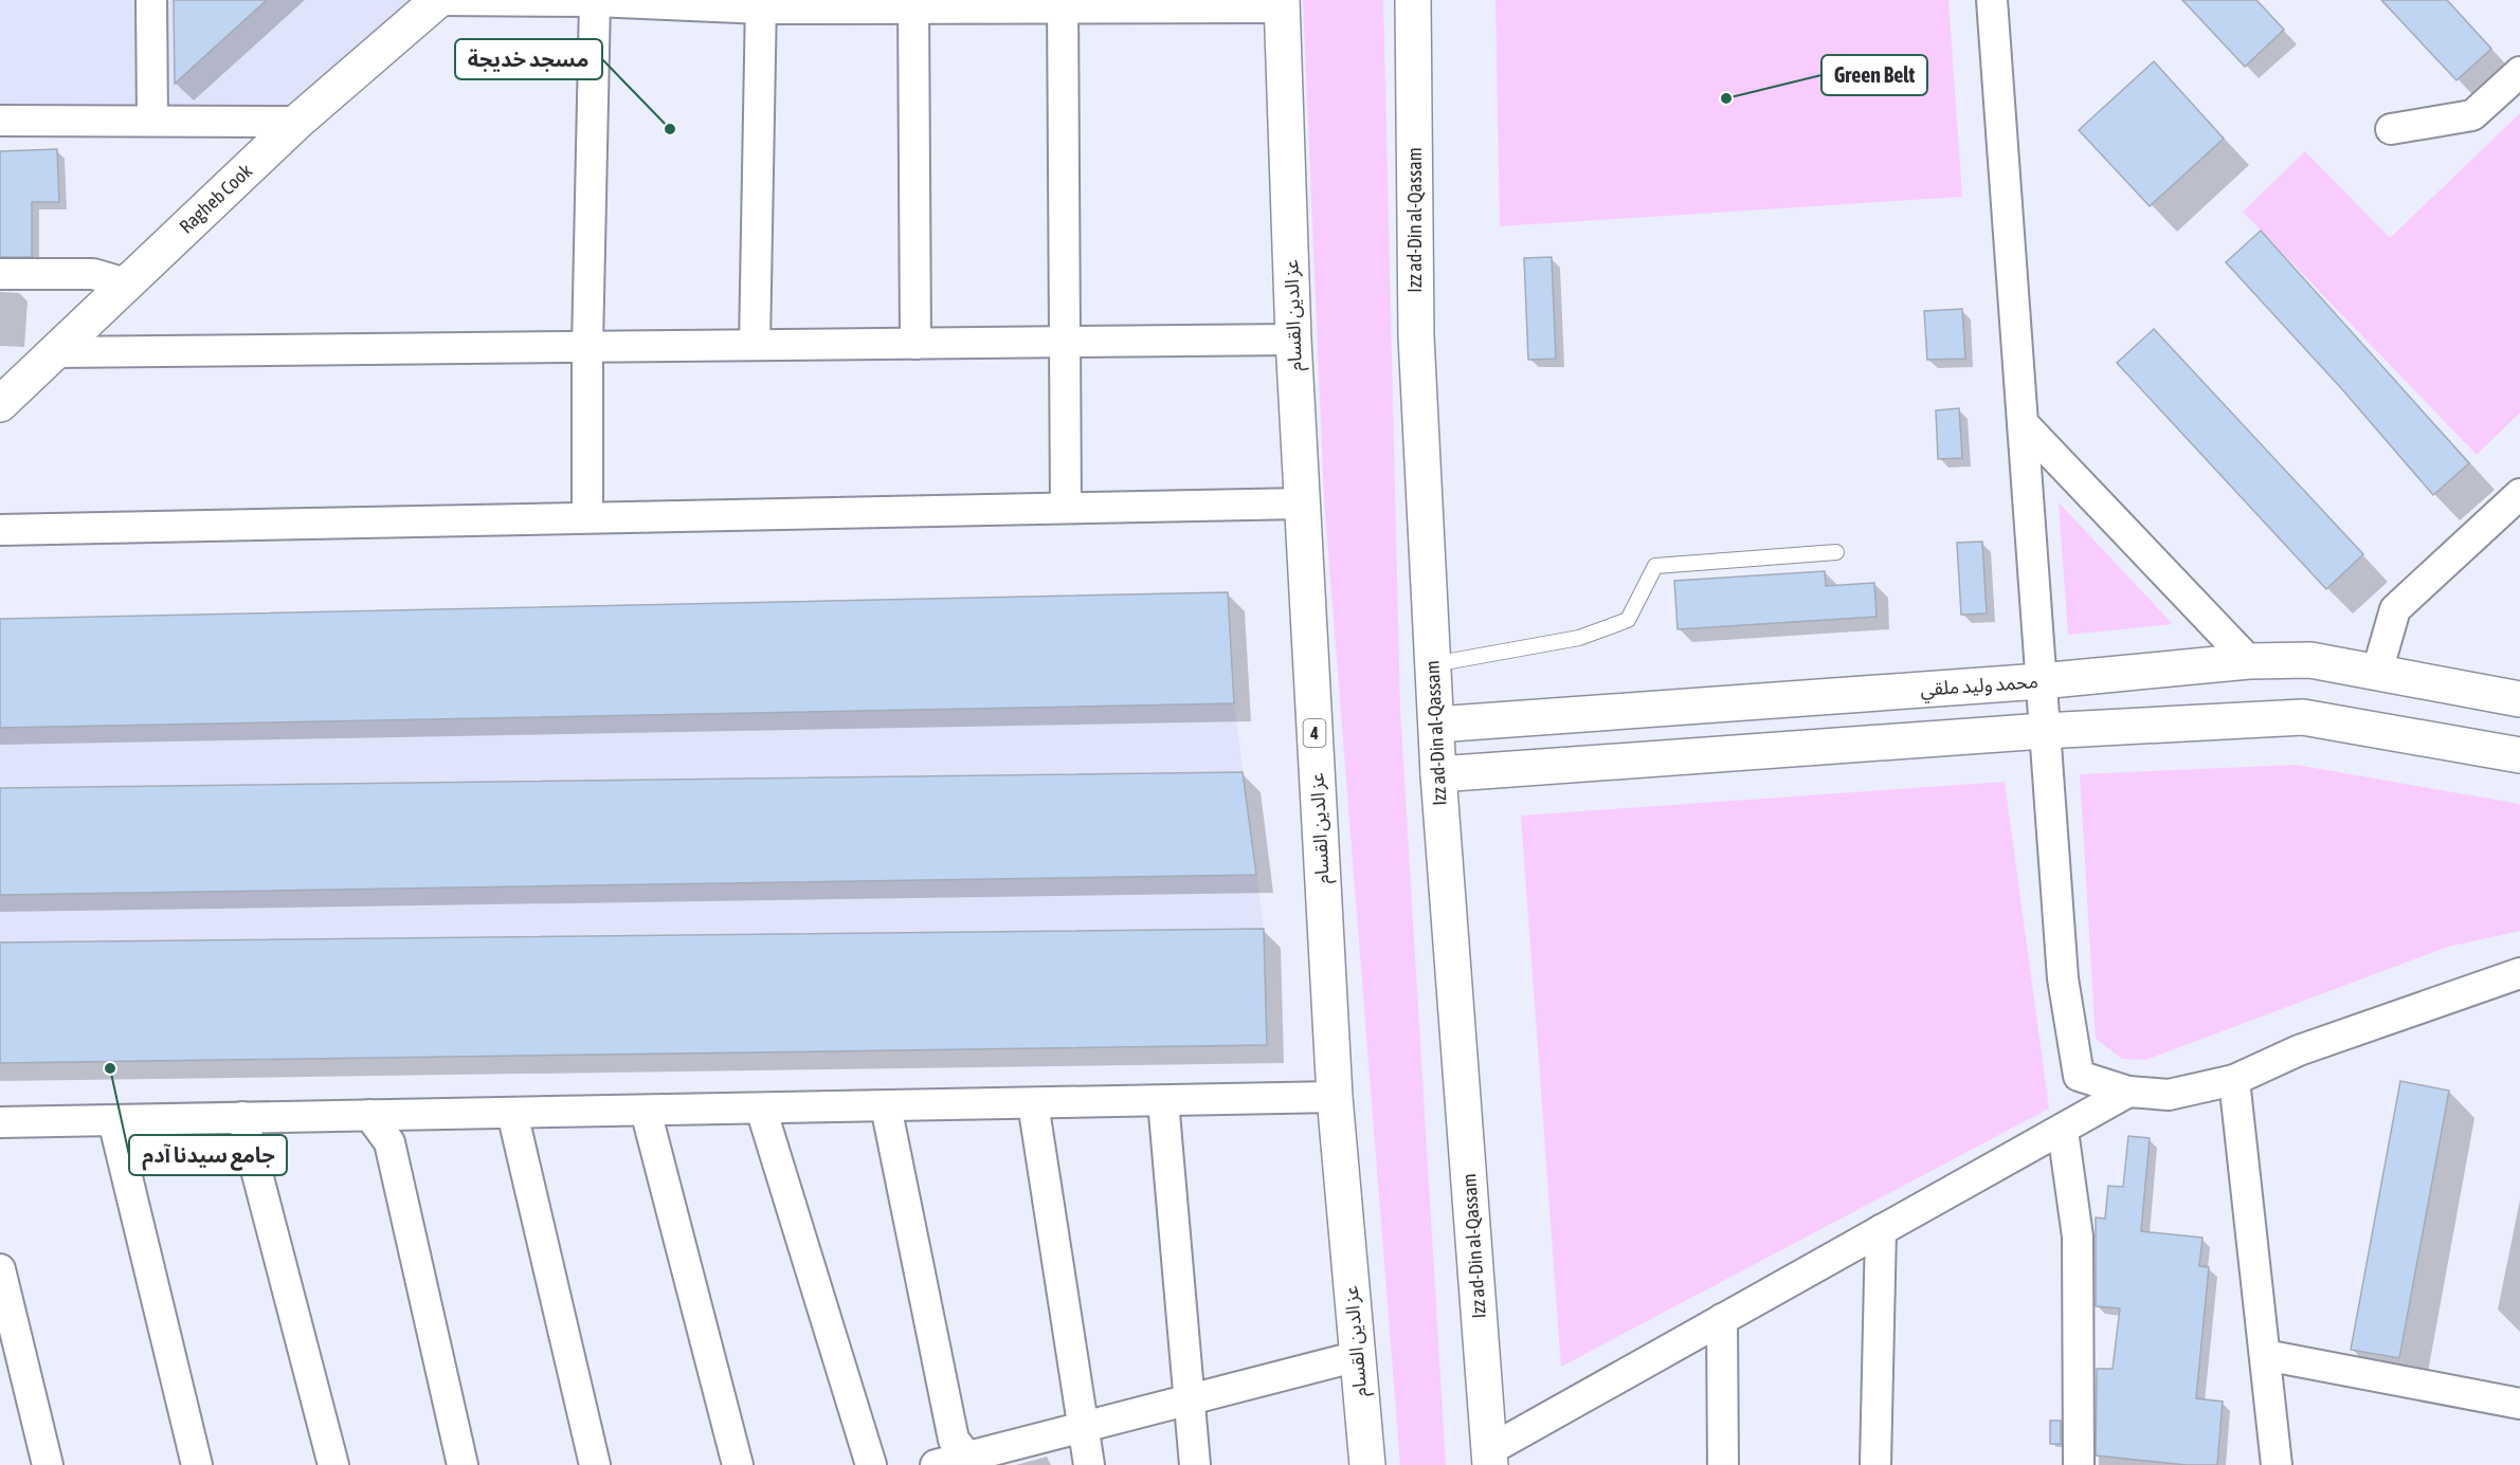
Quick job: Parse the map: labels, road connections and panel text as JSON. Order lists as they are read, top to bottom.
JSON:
{
  "streets": {
    "main road": [
      "Ragheb Cook",
      "Izz ad-Din al-Qassam",
      "عز الدين القسام",
      "محمد وليد ملقي",
      "4"
    ]
  },
  "crossings": [
    ["Izz ad-Din al-Qassam", "محمد وليد ملقي"]
  ],
  "places": ["Green Belt", "مسجد خديجة", "جامع سيدنا آدم"]
}
